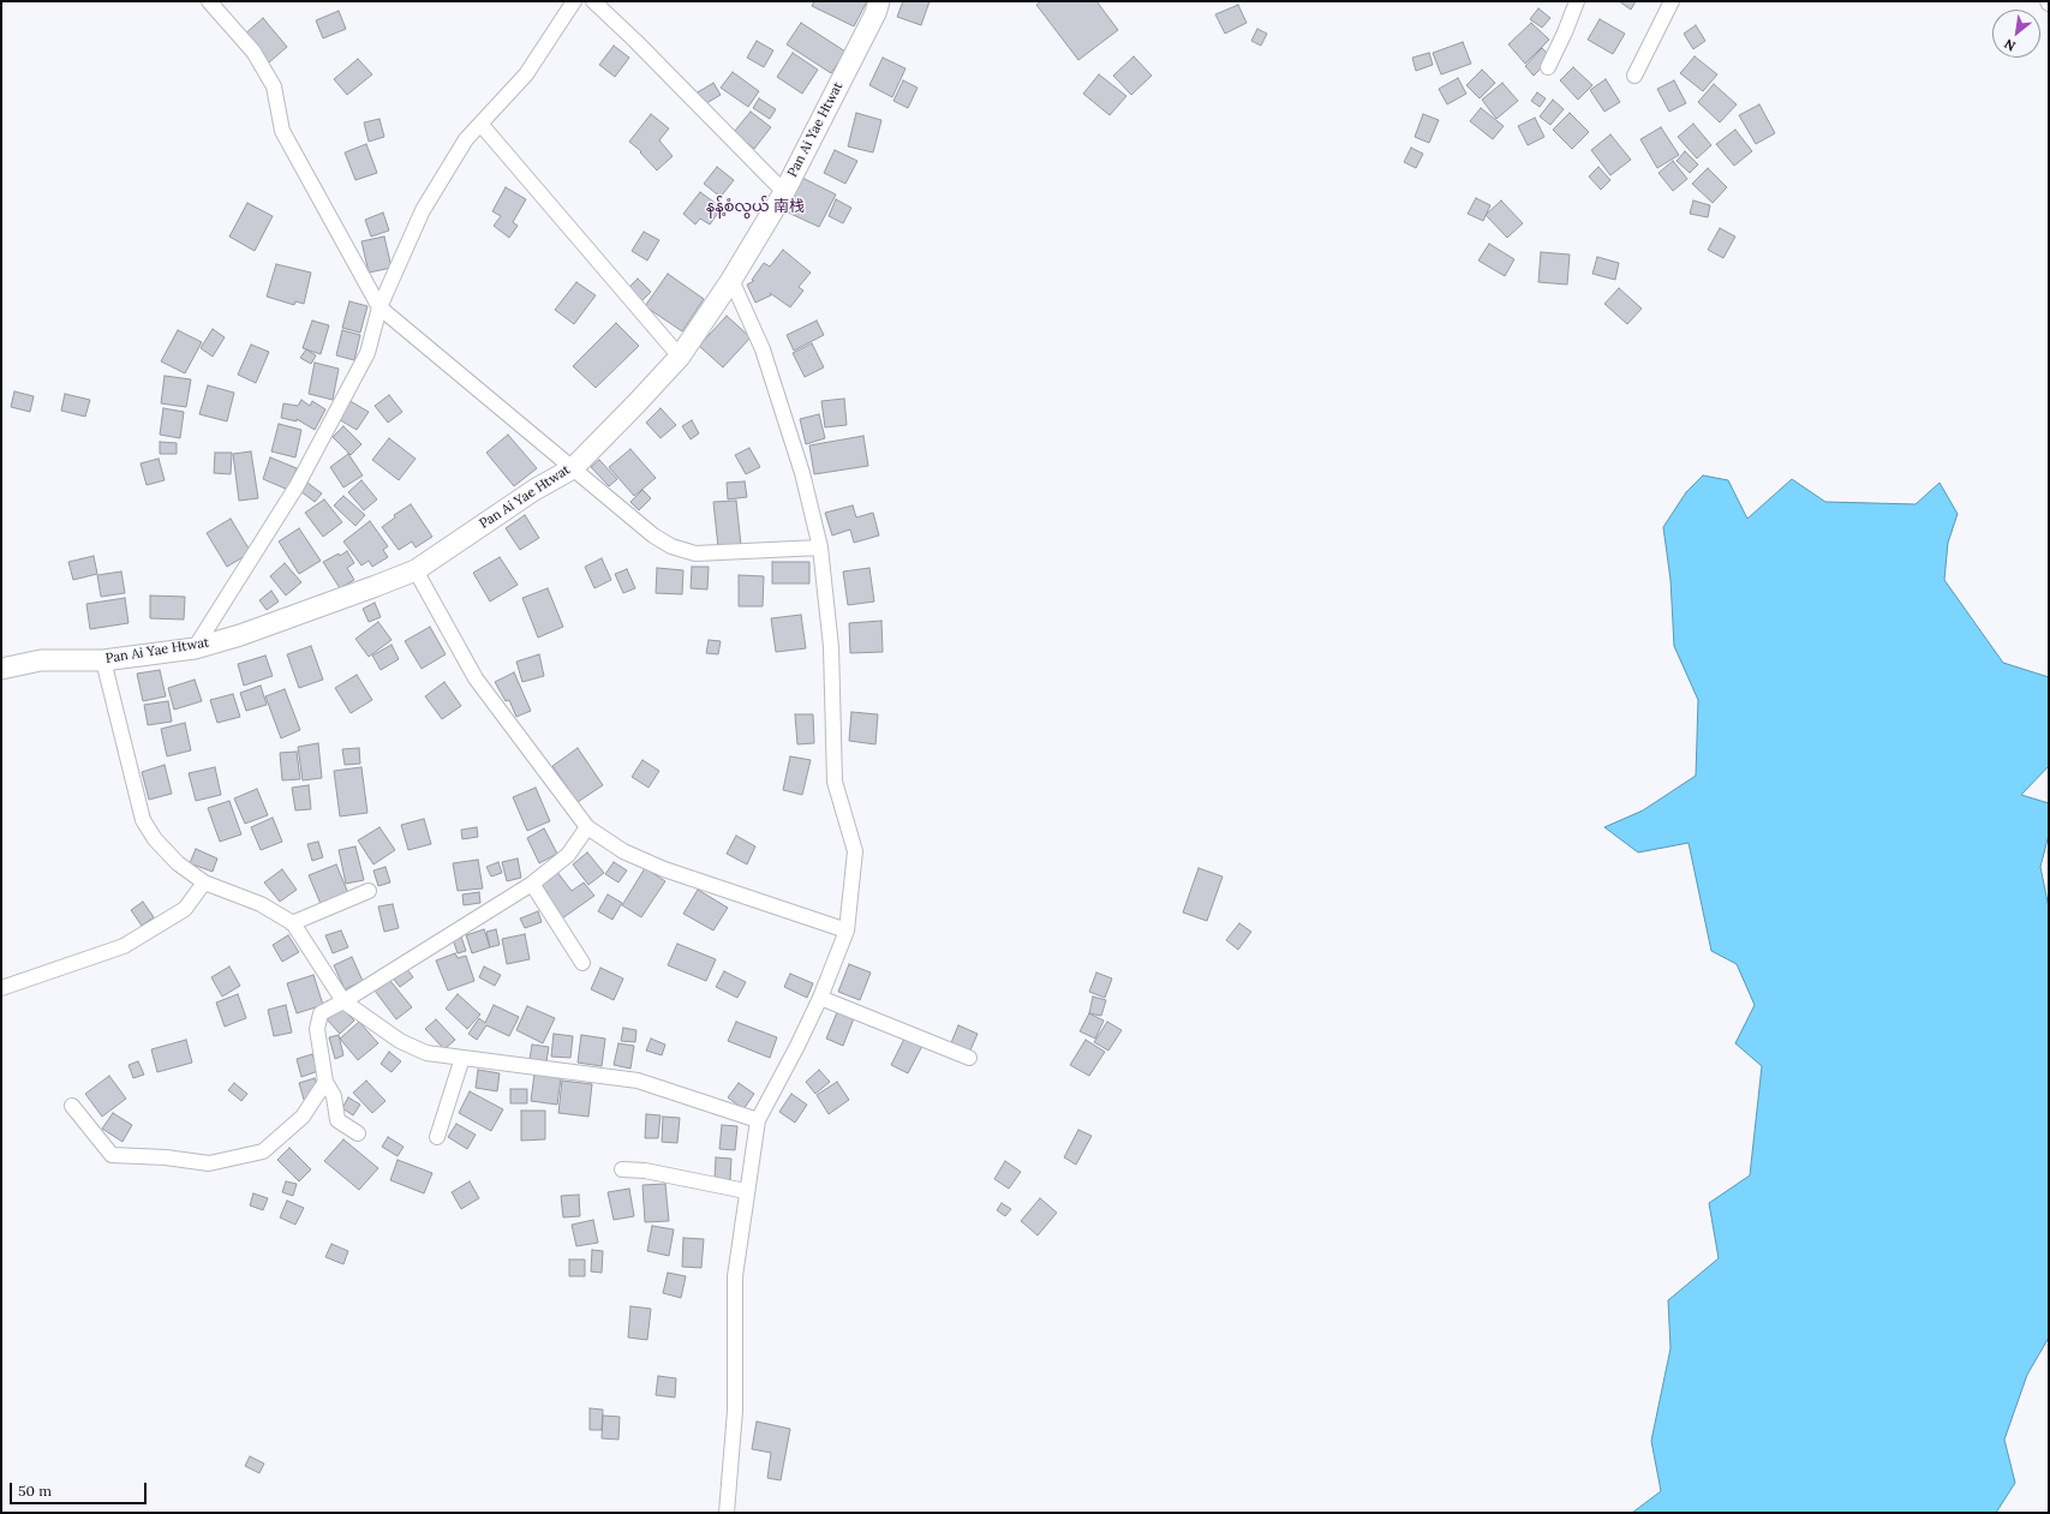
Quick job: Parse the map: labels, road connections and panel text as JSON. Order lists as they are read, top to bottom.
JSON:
{
  "streets": {
    "street": ["Pan Ai Yae Htwat"]
  },
  "districts": ["နန့်စံလွယ် 南栈"],
  "scale_bar": "50 m",
  "north": "bottom left"
}
